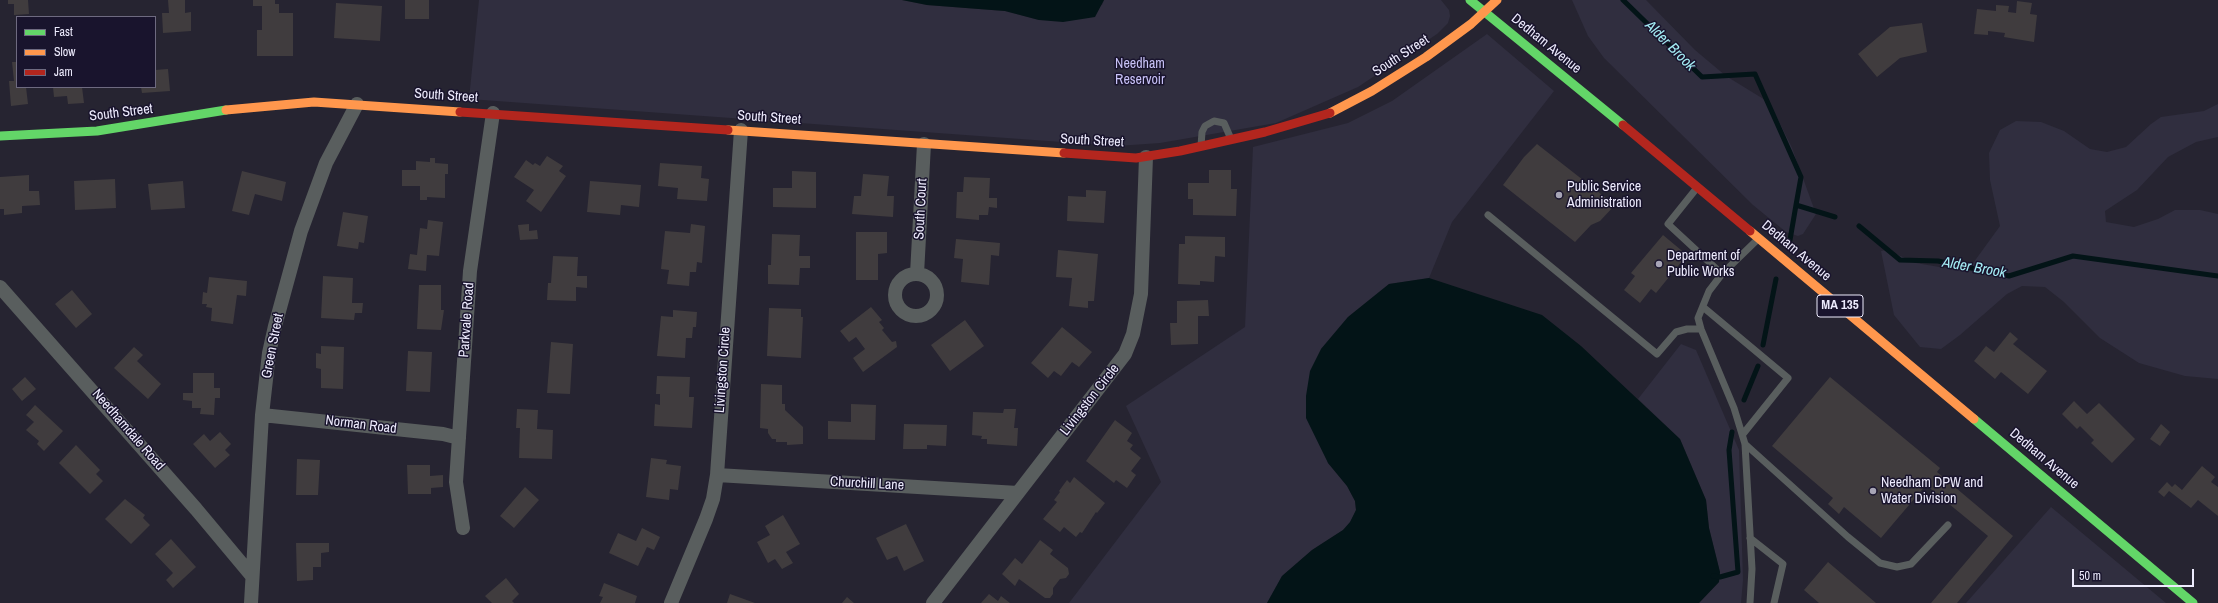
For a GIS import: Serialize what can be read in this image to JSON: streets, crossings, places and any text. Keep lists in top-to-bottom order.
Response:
{
  "streets": {
    "street": [
      "Dedham Avenue",
      "South Street",
      "South Court",
      "MA 135",
      "Parkvale Road",
      "Green Street",
      "Livingston Circle",
      "Norman Road",
      "Needhamdale Road",
      "Churchill Lane"
    ]
  },
  "crossings": [
    ["Dedham Avenue", "South Street"],
    ["South Street", "South Court"],
    ["South Street", "Parkvale Road"],
    ["South Street", "Green Street"],
    ["South Street", "Livingston Circle"],
    ["Parkvale Road", "Norman Road"],
    ["Green Street", "Norman Road"],
    ["Green Street", "Needhamdale Road"],
    ["Livingston Circle", "Churchill Lane"]
  ],
  "water": ["Alder Brook"],
  "parks": ["Needham Reservoir"],
  "places": ["Public Service Administration", "Department of Public Works", "Needham DPW and Water Division"],
  "legend": ["Fast", "Slow", "Jam"],
  "scale_bar": "50 m"
}
